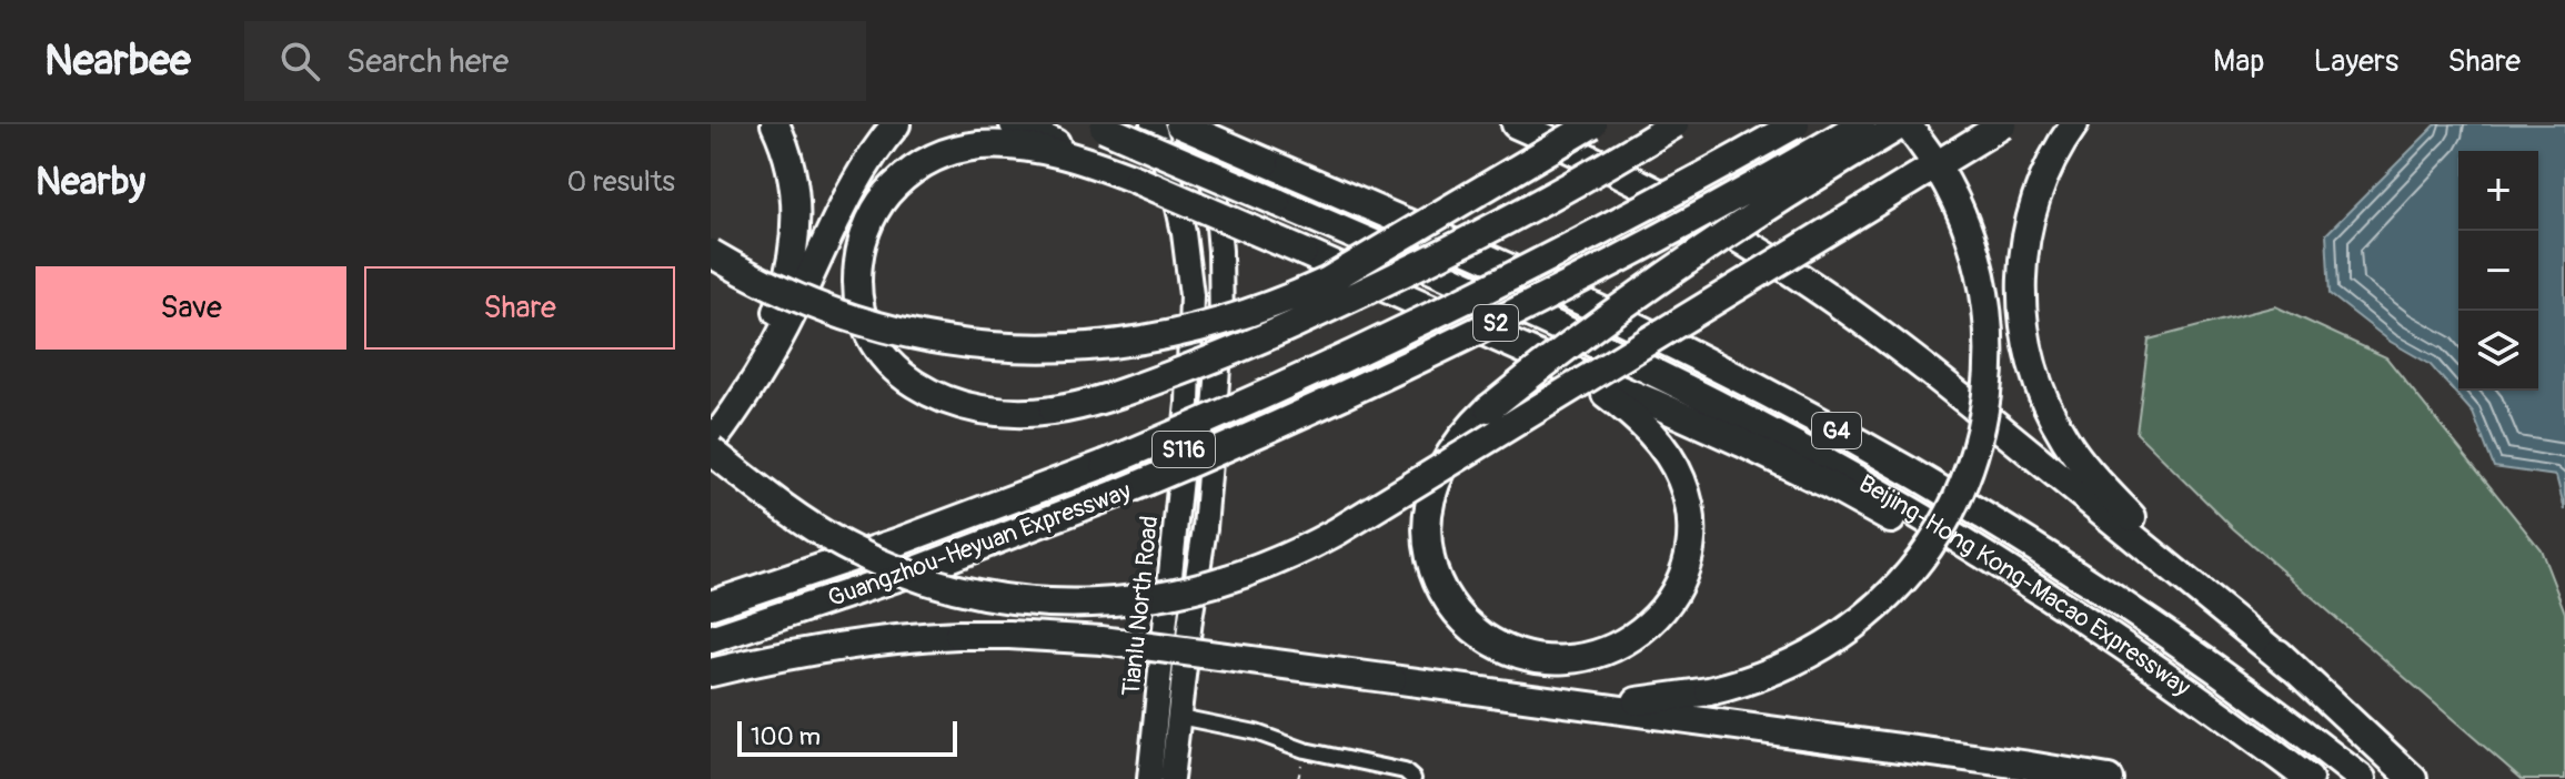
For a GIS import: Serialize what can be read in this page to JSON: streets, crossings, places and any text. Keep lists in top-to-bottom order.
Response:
{
  "streets": {
    "highway": [
      "S2",
      "G4",
      "Guangzhou-Heyuan Expressway",
      "Beijing-Hong Kong-Macao Expressway"
    ],
    "main road": ["S116", "Tianlu North Road"]
  },
  "scale_bar": "100 m",
  "page": {
    "header": "Nearbee",
    "search": "Search here",
    "nav": ["Map", "Layers", "Share"],
    "heading": ["Nearby", "0 results"],
    "map_buttons": ["+", "−"],
    "buttons": ["Save", "Share"],
    "scale": "100 m"
  }
}
